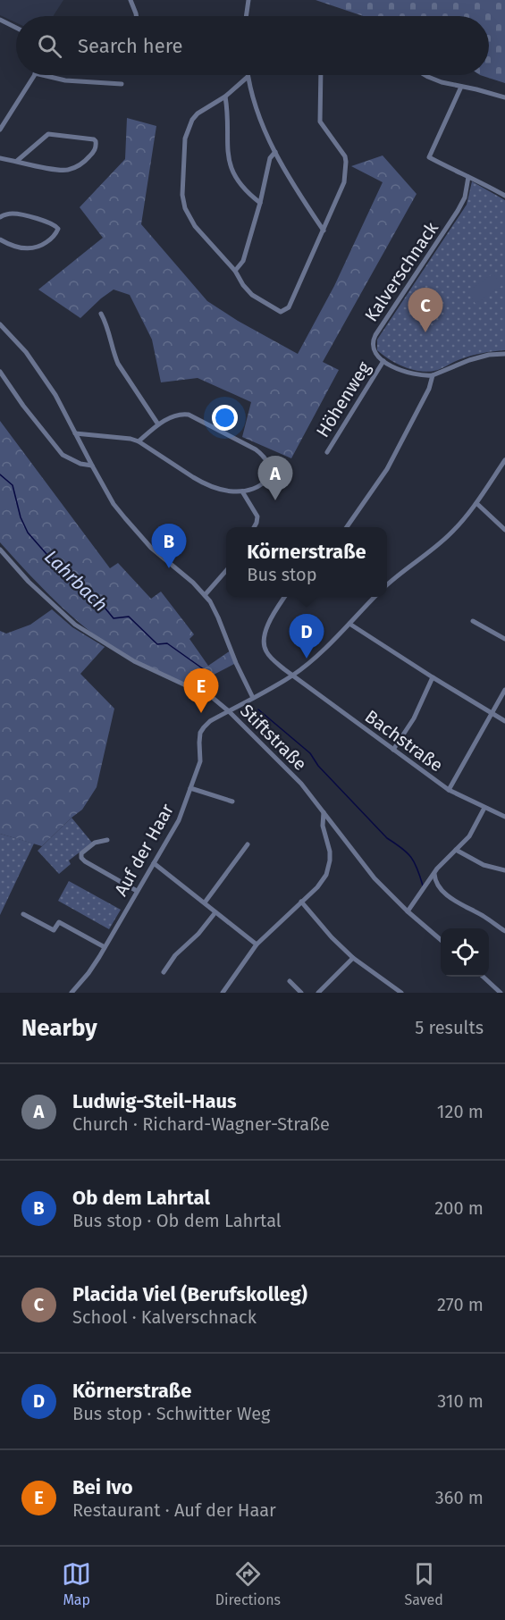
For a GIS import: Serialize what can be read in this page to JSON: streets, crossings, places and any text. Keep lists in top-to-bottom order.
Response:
{
  "streets": {
    "street": [
      "Kalverschnack",
      "Höhenweg",
      "Stiftstraße",
      "Bachstraße",
      "Auf der Haar"
    ]
  },
  "crossings": [
    ["Kalverschnack", "Höhenweg"],
    ["Stiftstraße", "Auf der Haar"]
  ],
  "water": ["Lahrbach"],
  "page": {
    "search": "Search here",
    "pins": [
      "C",
      "A",
      "B",
      "D",
      "E"
    ],
    "popup": ["Körnerstraße", "Bus stop"],
    "heading": ["Nearby", "5 results"],
    "list": [
      {
        "mark": "A",
        "name": "Ludwig-Steil-Haus",
        "note": "Church · Richard-Wagner-Straße",
        "value": "120 m"
      },
      {
        "mark": "B",
        "name": "Ob dem Lahrtal",
        "note": "Bus stop · Ob dem Lahrtal",
        "value": "200 m"
      },
      {
        "mark": "C",
        "name": "Placida Viel (Berufskolleg)",
        "note": "School · Kalverschnack",
        "value": "270 m"
      },
      {
        "mark": "D",
        "name": "Körnerstraße",
        "note": "Bus stop · Schwitter Weg",
        "value": "310 m"
      },
      {
        "mark": "E",
        "name": "Bei Ivo",
        "note": "Restaurant · Auf der Haar",
        "value": "360 m"
      }
    ],
    "nav": ["Map", "Directions", "Saved"]
  }
}
